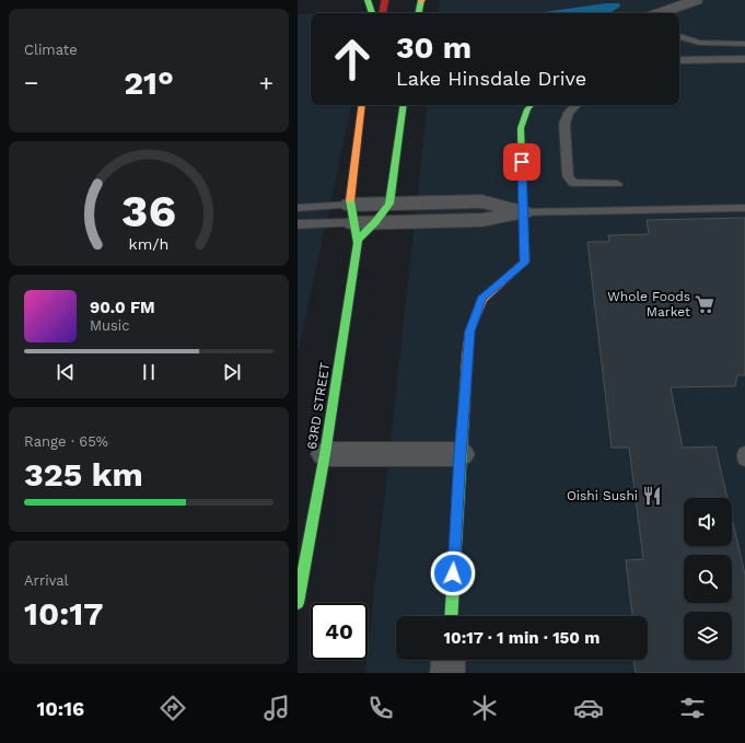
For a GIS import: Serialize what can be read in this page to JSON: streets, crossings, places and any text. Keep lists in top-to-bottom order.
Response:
{
  "streets": {
    "main road": ["63RD STREET"]
  },
  "places": {
    "supermarket": ["Whole Foods Market"],
    "restaurant": ["Oishi Sushi"]
  },
  "page": {
    "tile": [
      "Climate",
      ["Range · 65%", "325 km"],
      ["Arrival", "10:17"]
    ],
    "turn": ["30 m", "Lake Hinsdale Drive"],
    "heat": ["−", "21°", "+"],
    "song": ["90.0 FM", "Music"],
    "limit": "40",
    "trip": "10:17 · 1 min · 150 m",
    "tabs": "10:16",
    "gauge": ["36", "km/h"]
  }
}
